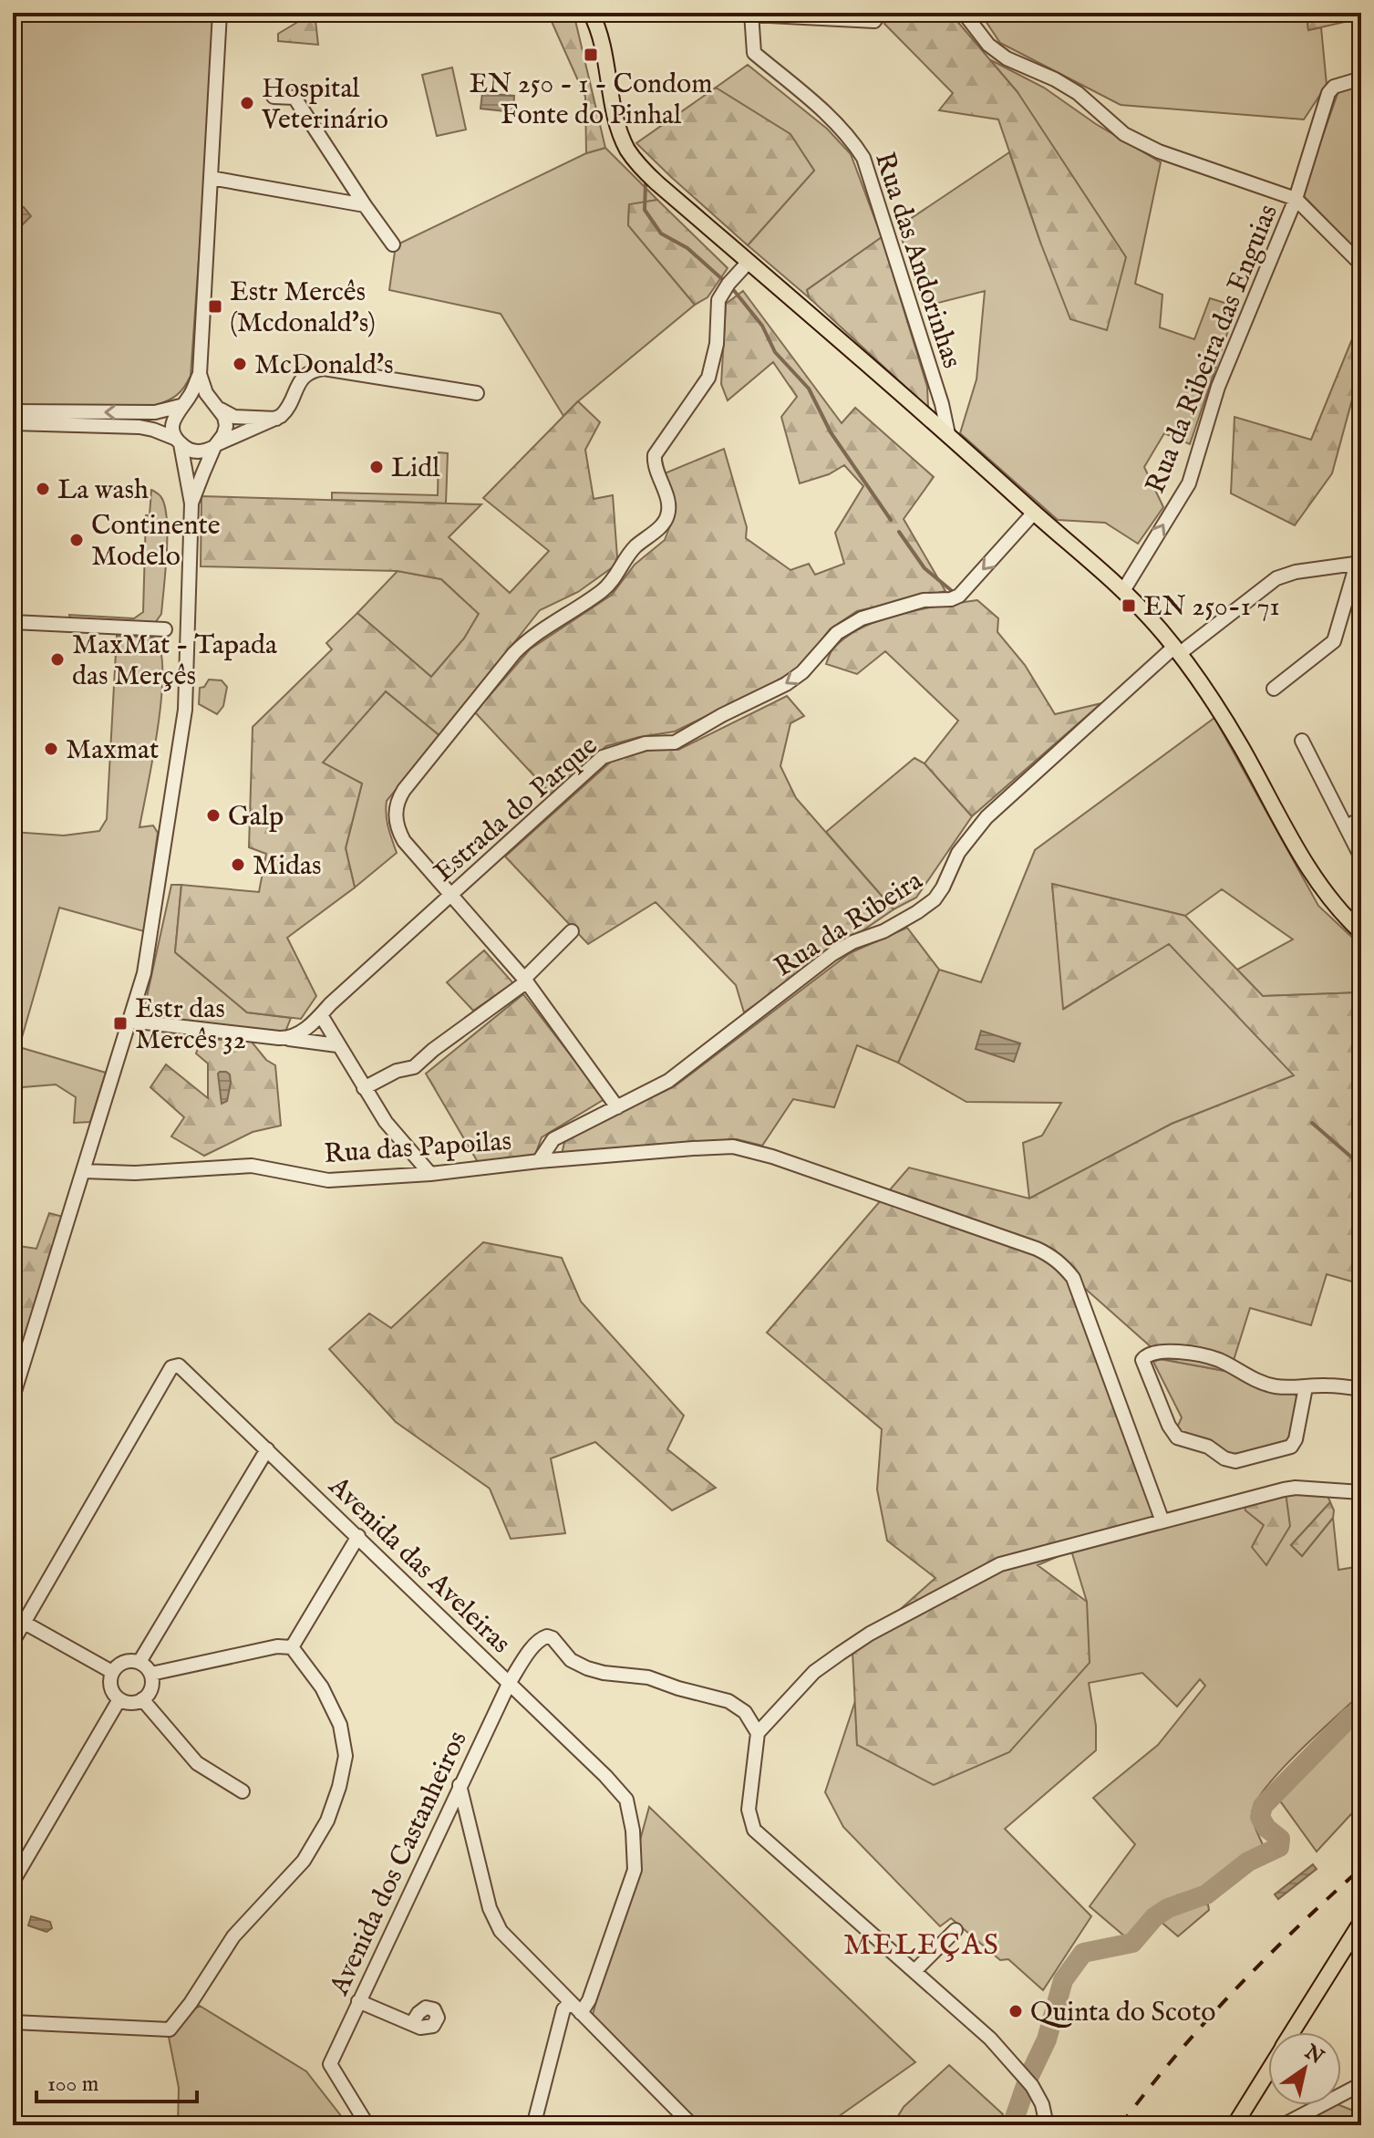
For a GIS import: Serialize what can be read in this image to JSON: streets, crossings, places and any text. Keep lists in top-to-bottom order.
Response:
{
  "streets": {
    "street": [
      "Rua das Andorinhas",
      "Rua da Ribeira das Enguias",
      "Estrada do Parque",
      "Rua da Ribeira",
      "Rua das Papoilas",
      "Avenida das Aveleiras",
      "Avenida dos Castanheiros"
    ]
  },
  "crossings": [
    ["Rua da Ribeira", "Rua das Papoilas"],
    ["Avenida das Aveleiras", "Avenida dos Castanheiros"]
  ],
  "one_way": ["Rua da Ribeira das Enguias", "Estrada do Parque"],
  "districts": ["MELEÇAS"],
  "places": {
    "transit": [
      "EN 250 - 1 - Condom Fonte do Pinhal",
      "Estr Mercês (Mcdonald's)",
      "EN 250-1 71",
      "Estr das Mercês 32"
    ],
    "other": [
      "Hospital Veterinário",
      "McDonald's",
      "Lidl",
      "La wash",
      "Continente Modelo",
      "MaxMat - Tapada das Merçês",
      "Maxmat",
      "Galp",
      "Midas",
      "Quinta do Scoto"
    ]
  },
  "scale_bar": "100 m",
  "north": "top right"
}
